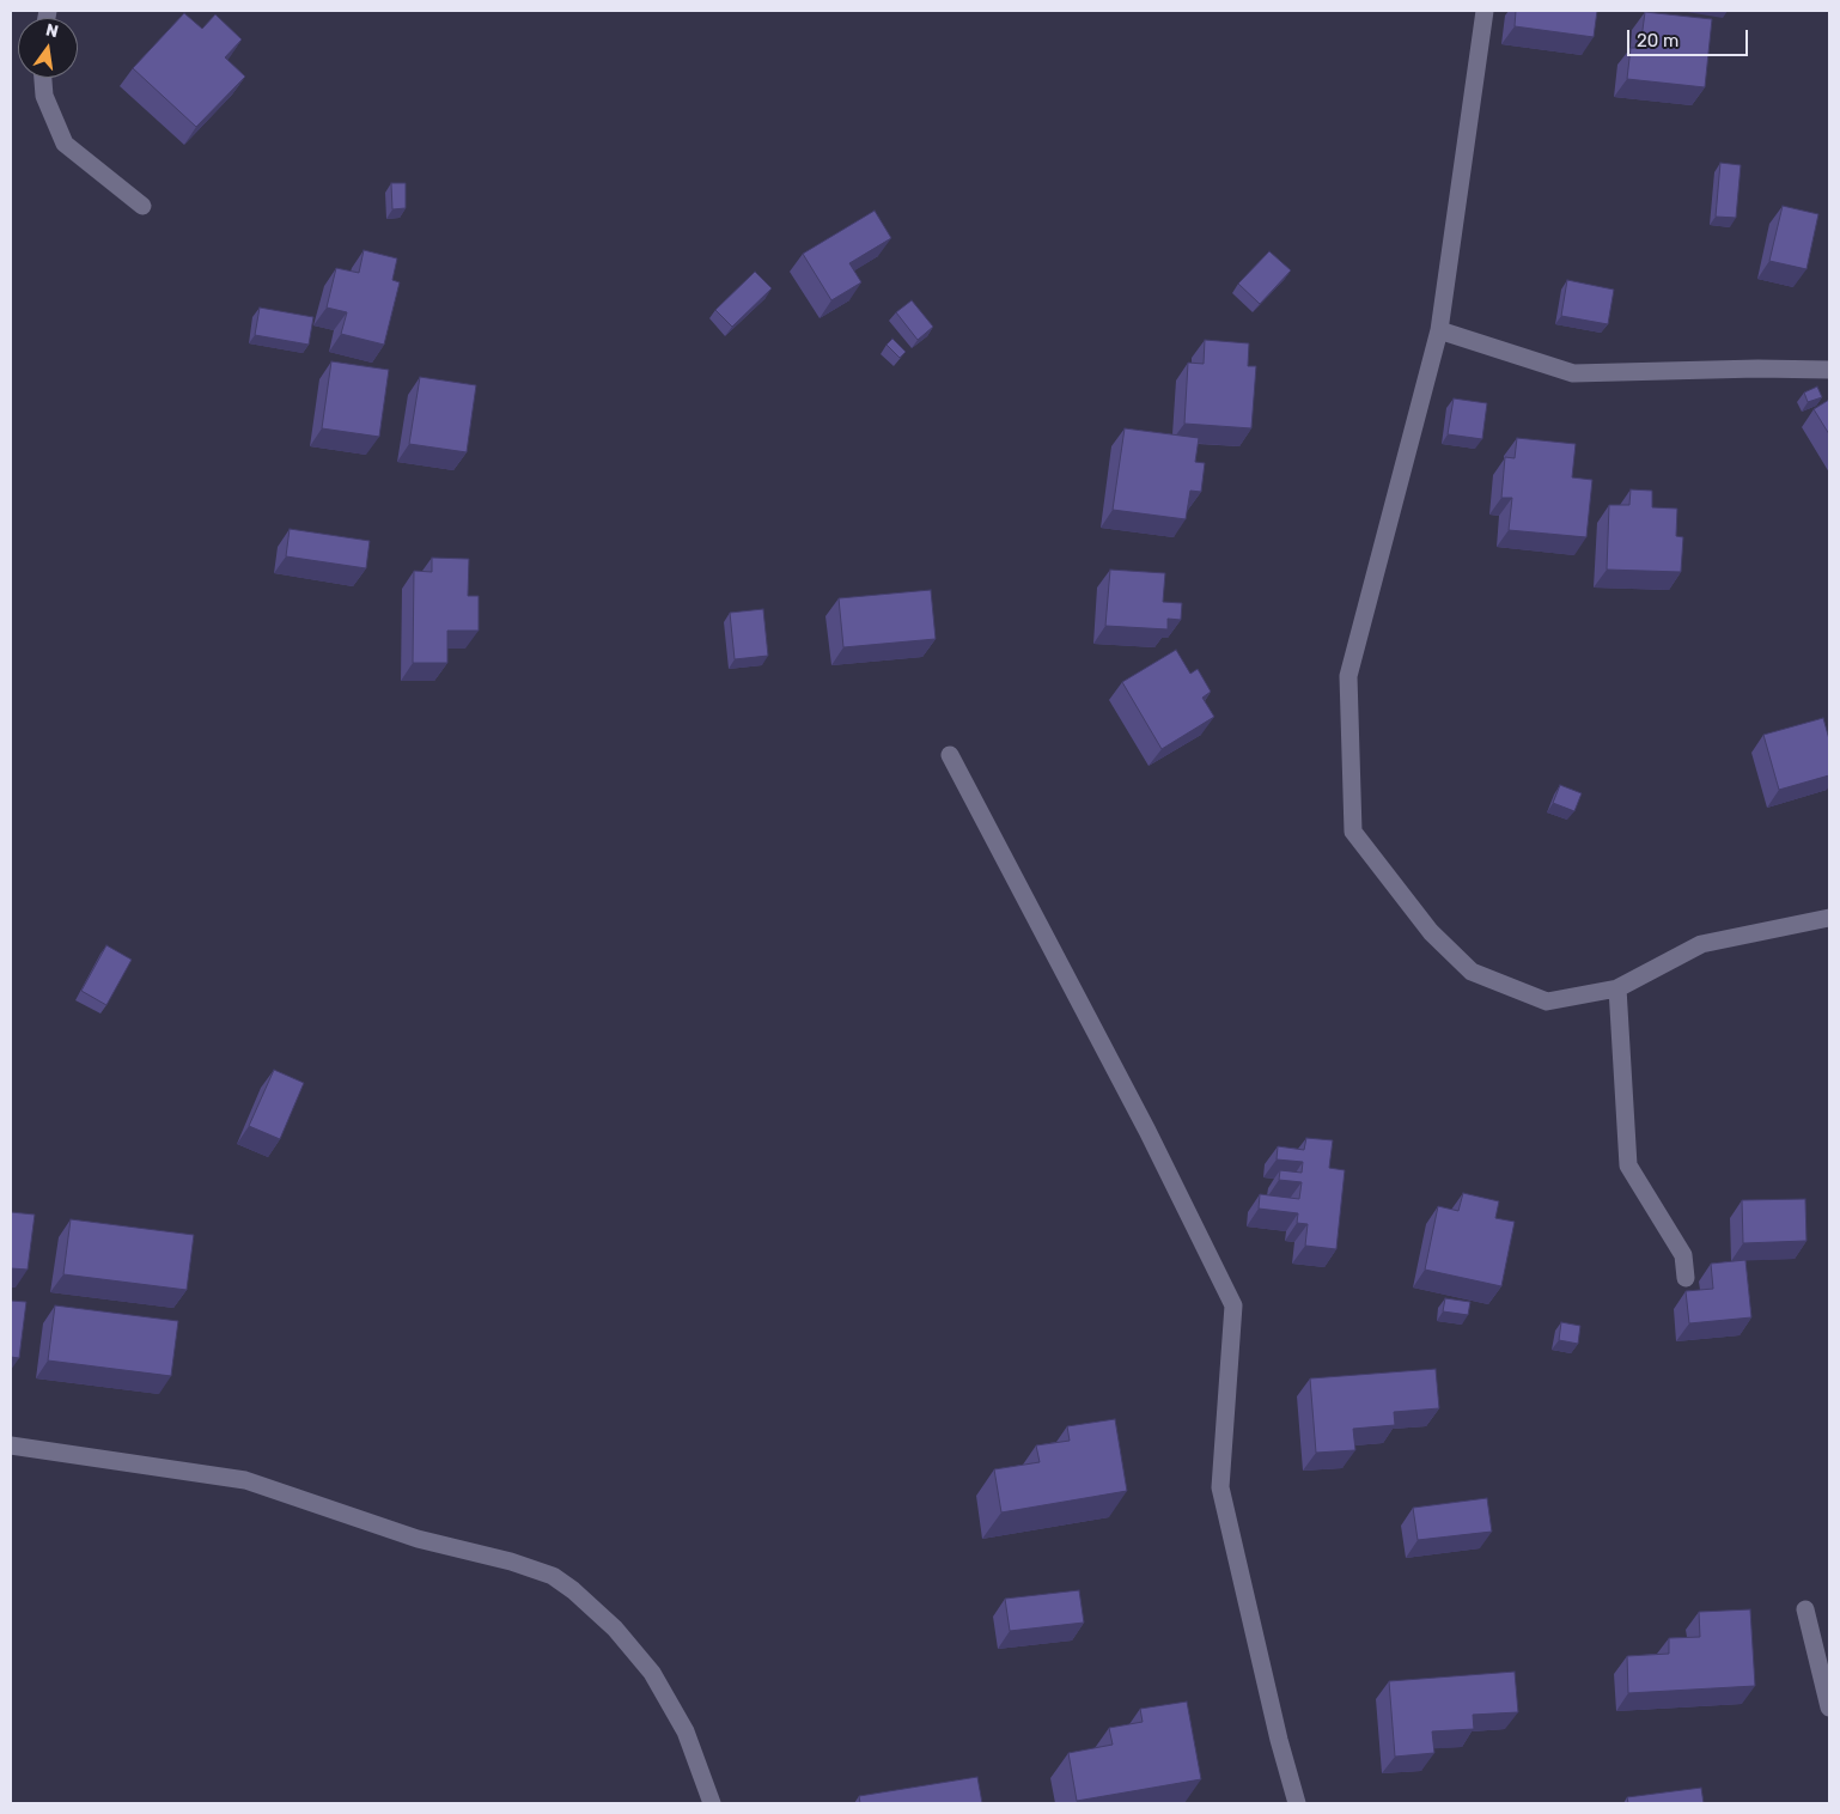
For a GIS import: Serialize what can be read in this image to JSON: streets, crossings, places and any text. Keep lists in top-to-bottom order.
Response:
{
  "scale_bar": "20 m",
  "north": "top"
}
